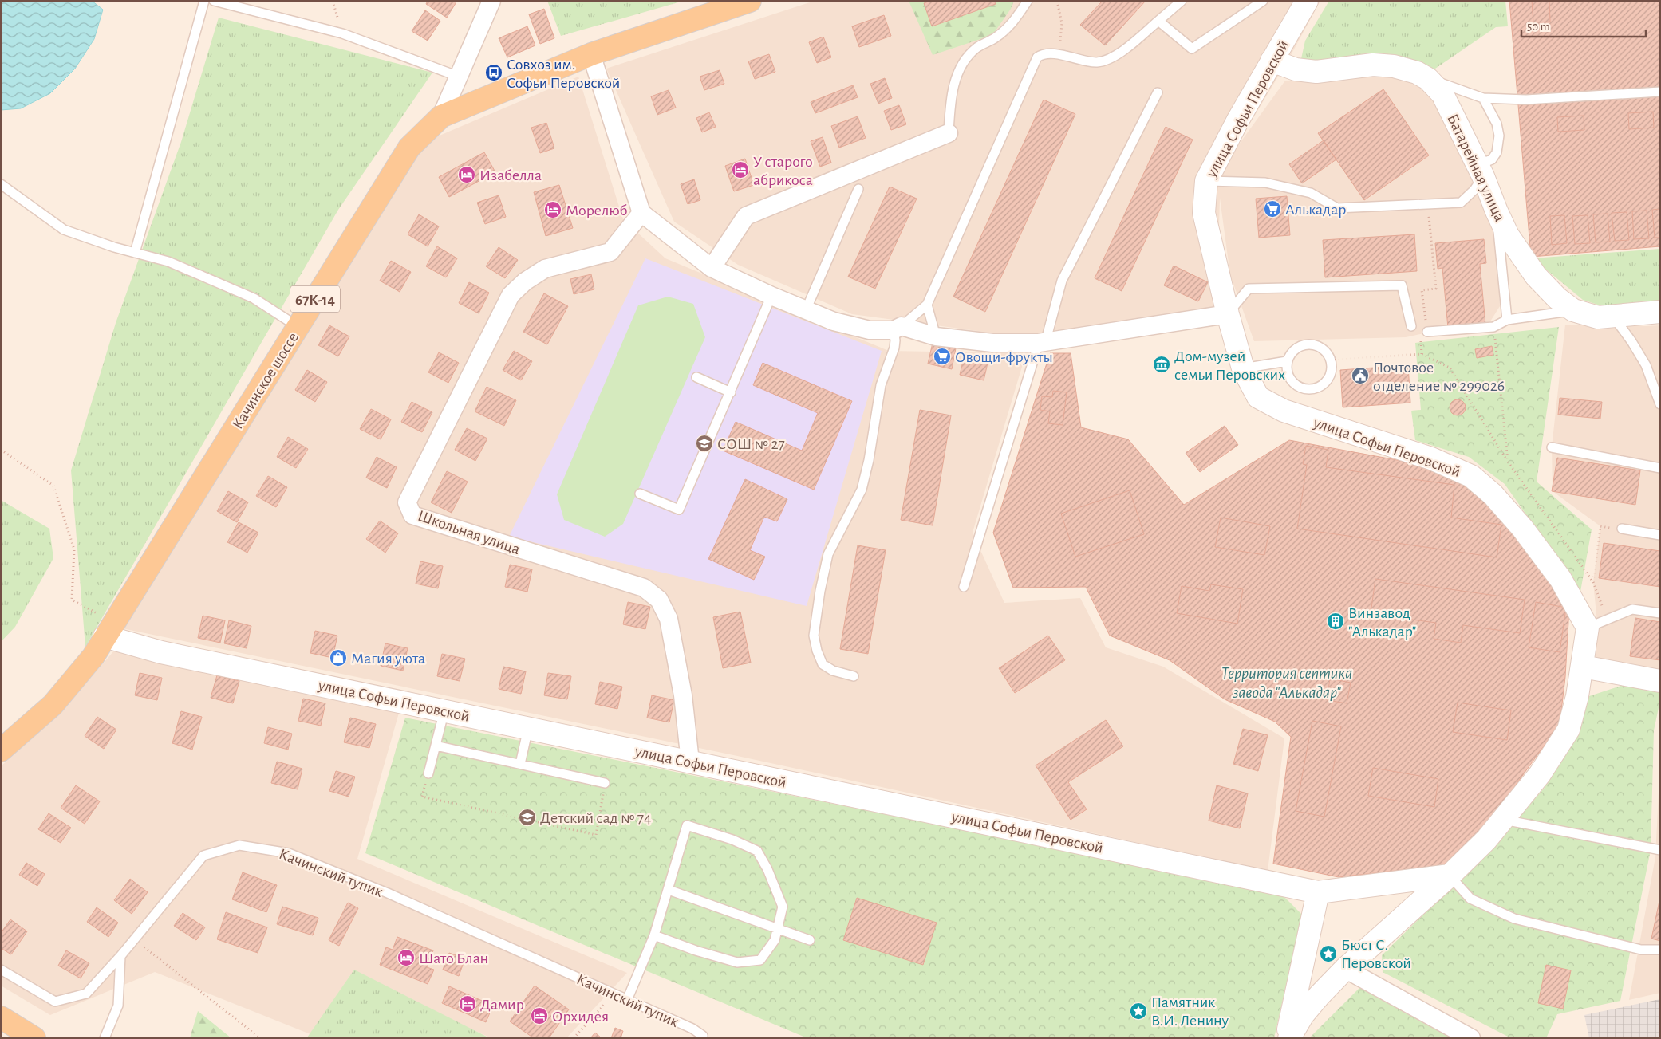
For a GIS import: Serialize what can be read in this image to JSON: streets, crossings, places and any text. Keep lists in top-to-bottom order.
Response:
{
  "streets": {
    "main road": ["67К-14", "Качинское шоссе"],
    "street": ["улица Софьи Перовской", "Батарейная улица", "Школьная улица"],
    "lane": ["Качинский тупик"]
  },
  "crossings": [
    ["улица Софьи Перовской", "Батарейная улица"],
    ["улица Софьи Перовской", "Качинское шоссе"],
    ["улица Софьи Перовской", "Школьная улица"]
  ],
  "water": ["Территория септика завода \"Алькадар\""],
  "places": {
    "bus stop": ["Совхоз им. Софьи Перовской"],
    "hotel": [
      "У старого абрикоса",
      "Изабелла",
      "Морелюб",
      "Шато Блан",
      "Дамир",
      "Орхидея"
    ],
    "supermarket": ["Алькадар", "Овощи-фрукты"],
    "museum": ["Дом-музей семьи Перовских"],
    "public building": ["Почтовое отделение № 299026"],
    "school or university": ["СОШ № 27", "Детский сад № 74"],
    "building": ["Винзавод \"Алькадар\""],
    "shop": ["Магия уюта"],
    "place": ["Бюст С. Перовской", "Памятник В.И. Ленину"]
  },
  "scale_bar": "50 m"
}
